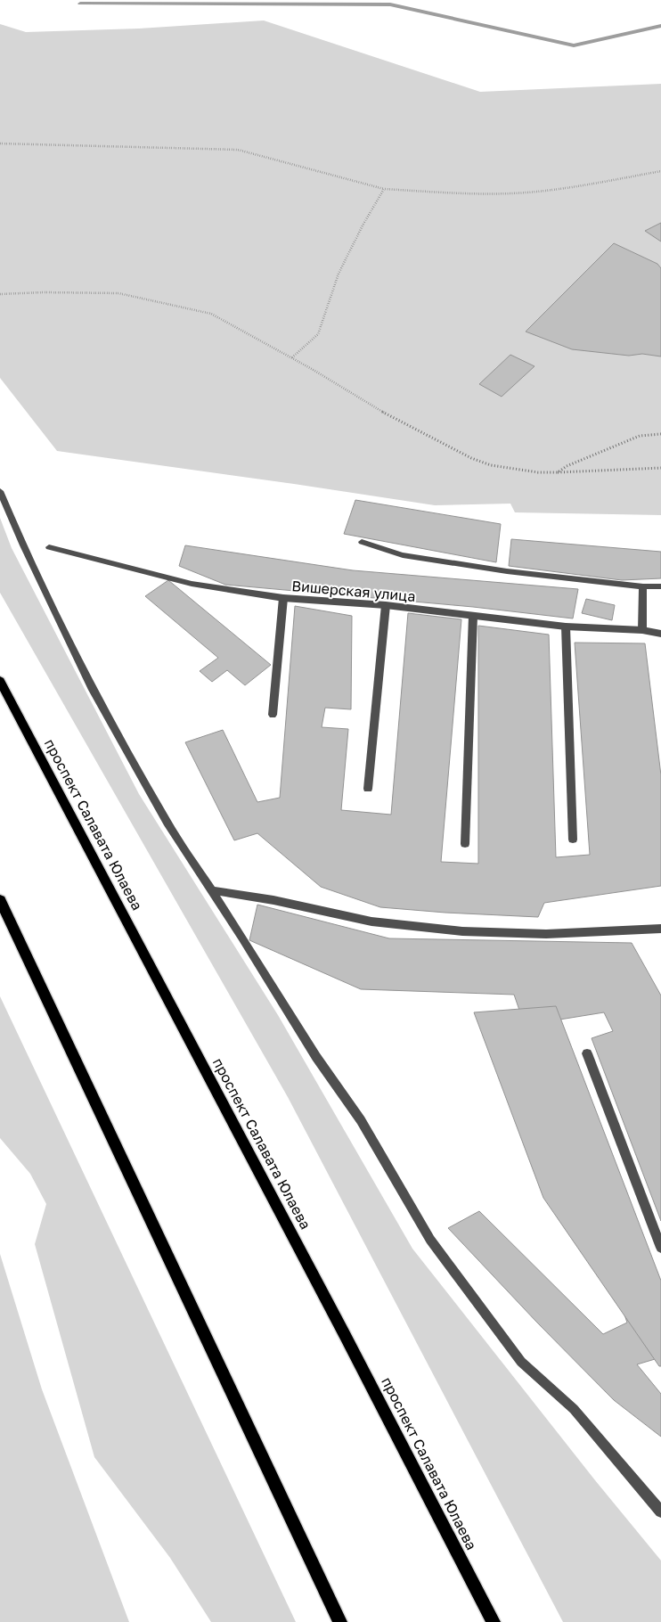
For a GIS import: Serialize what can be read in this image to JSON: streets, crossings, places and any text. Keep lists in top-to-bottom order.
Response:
{
  "streets": {
    "main road": ["проспект Салавата Юлаева"],
    "street": ["Вишерская улица"]
  }
}
